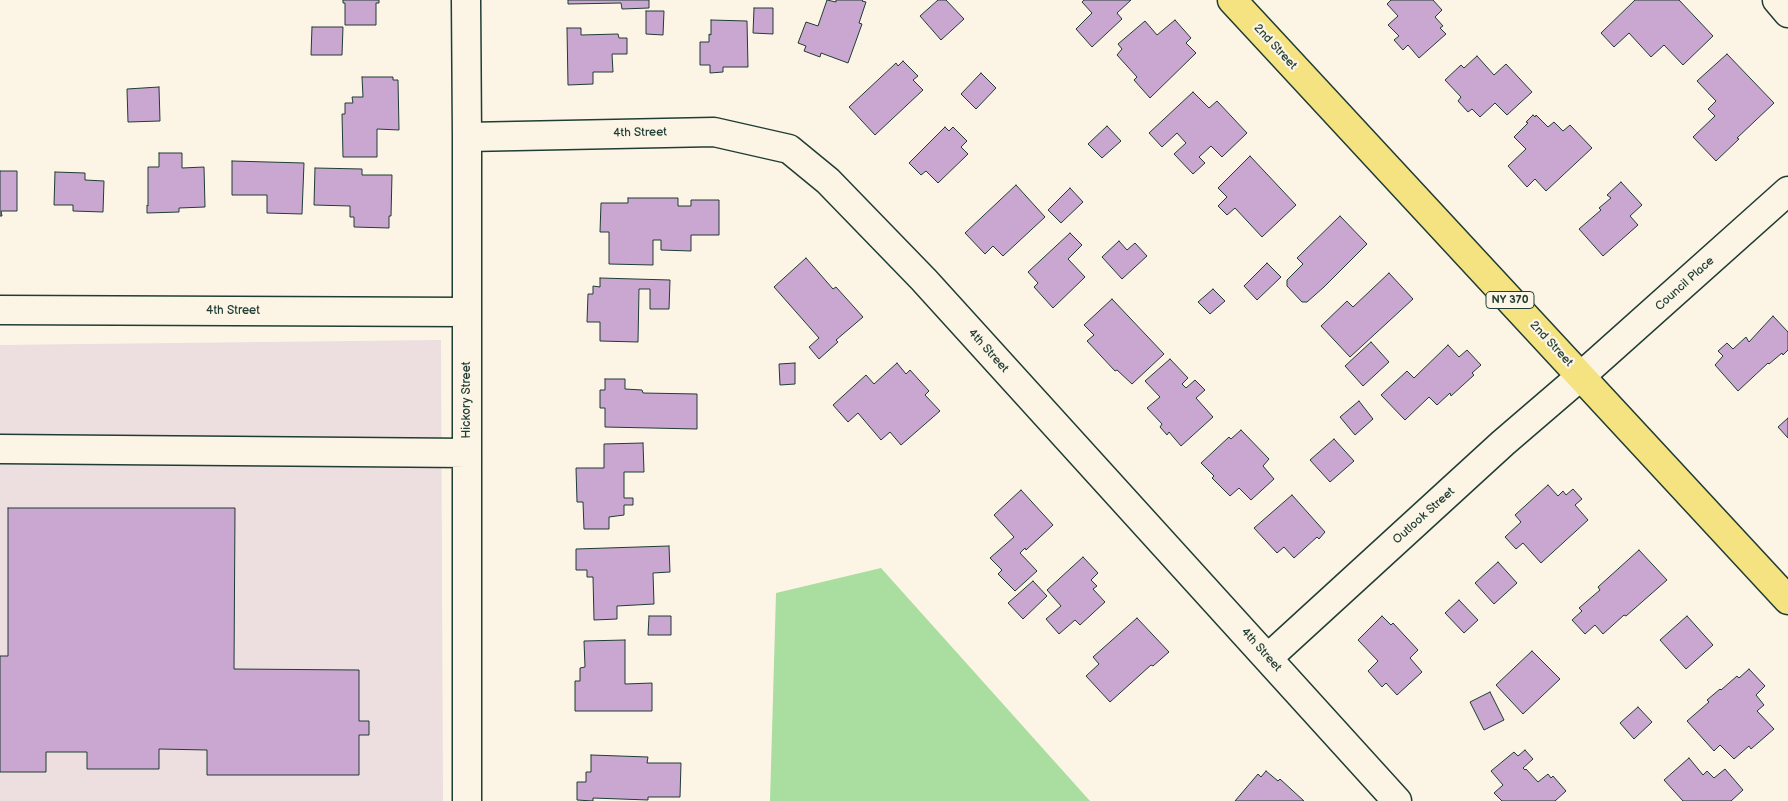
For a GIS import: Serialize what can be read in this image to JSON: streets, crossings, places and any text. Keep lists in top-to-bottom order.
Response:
{
  "streets": {
    "main road": ["2nd Street", "NY 370"],
    "street": [
      "4th Street",
      "Council Place",
      "Hickory Street",
      "Outlook Street"
    ]
  },
  "crossings": [
    ["2nd Street", "Council Place"],
    ["2nd Street", "Outlook Street"],
    ["4th Street", "Hickory Street"],
    ["4th Street", "Outlook Street"],
    ["Council Place", "Outlook Street"]
  ]
}
